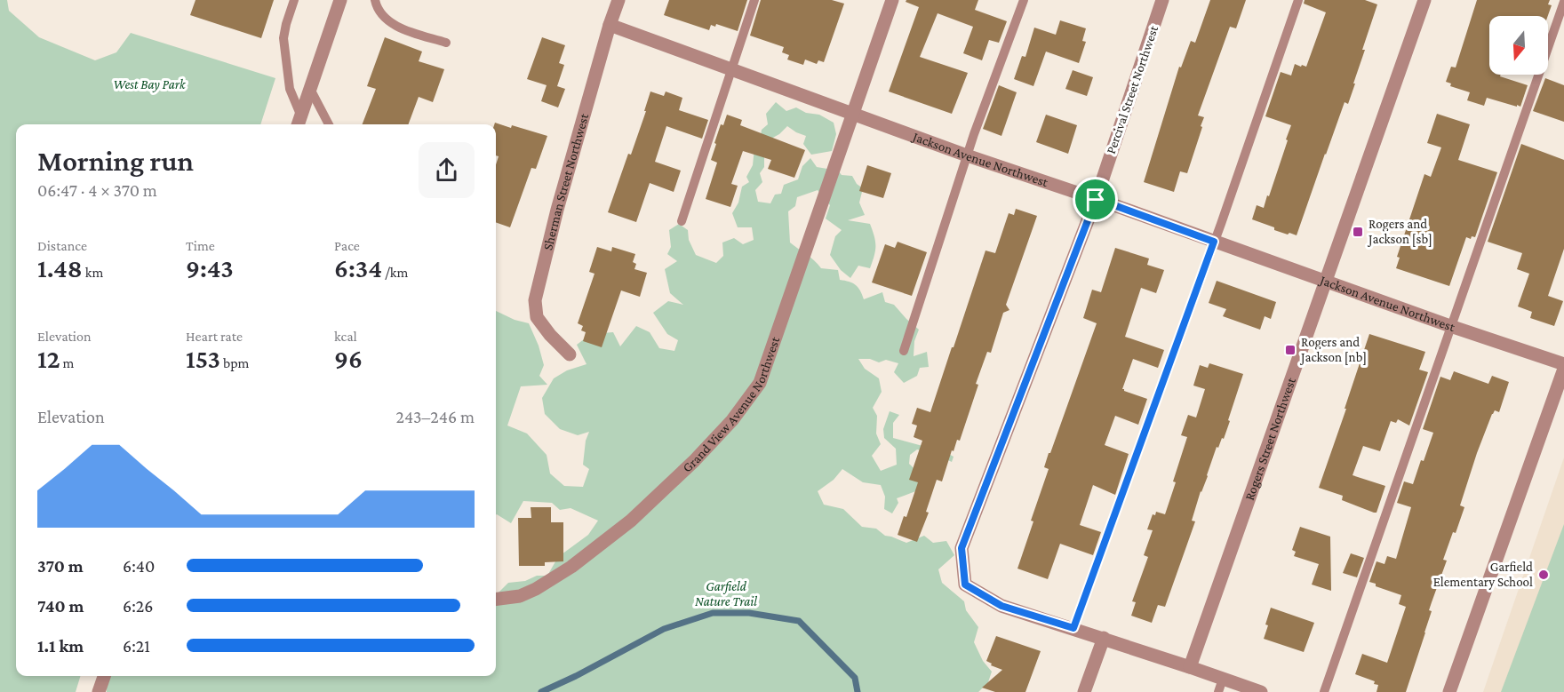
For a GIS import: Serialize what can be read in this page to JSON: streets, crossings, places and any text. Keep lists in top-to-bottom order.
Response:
{
  "streets": {
    "street": [
      "Percival Street Northwest",
      "Jackson Avenue Northwest",
      "Sherman Street Northwest",
      "Grand View Avenue Northwest",
      "Rogers Street Northwest"
    ]
  },
  "crossings": [
    ["Percival Street Northwest", "Jackson Avenue Northwest"],
    ["Jackson Avenue Northwest", "Sherman Street Northwest"],
    ["Jackson Avenue Northwest", "Grand View Avenue Northwest"],
    ["Jackson Avenue Northwest", "Rogers Street Northwest"]
  ],
  "parks": ["West Bay Park", "Garfield Nature Trail"],
  "places": {
    "transit": ["Rogers and Jackson [sb]", "Rogers and Jackson [nb]"],
    "other": ["Garfield Elementary School"]
  },
  "north": "bottom",
  "page": {
    "heading": ["Morning run", "06:47 · 4 × 370 m"],
    "stats": [
      ["Distance", "1.48 km"],
      ["Time", "9:43"],
      ["Pace", "6:34 /km"],
      ["Elevation", "12 m"],
      ["Heart rate", "153 bpm"],
      ["kcal", "96"]
    ],
    "chart": ["Elevation", "243–246 m"],
    "list": [
      {
        "name": "370 m",
        "note": "6:40"
      },
      {
        "name": "740 m",
        "note": "6:26"
      },
      {
        "name": "1.1 km",
        "note": "6:21"
      }
    ]
  }
}
